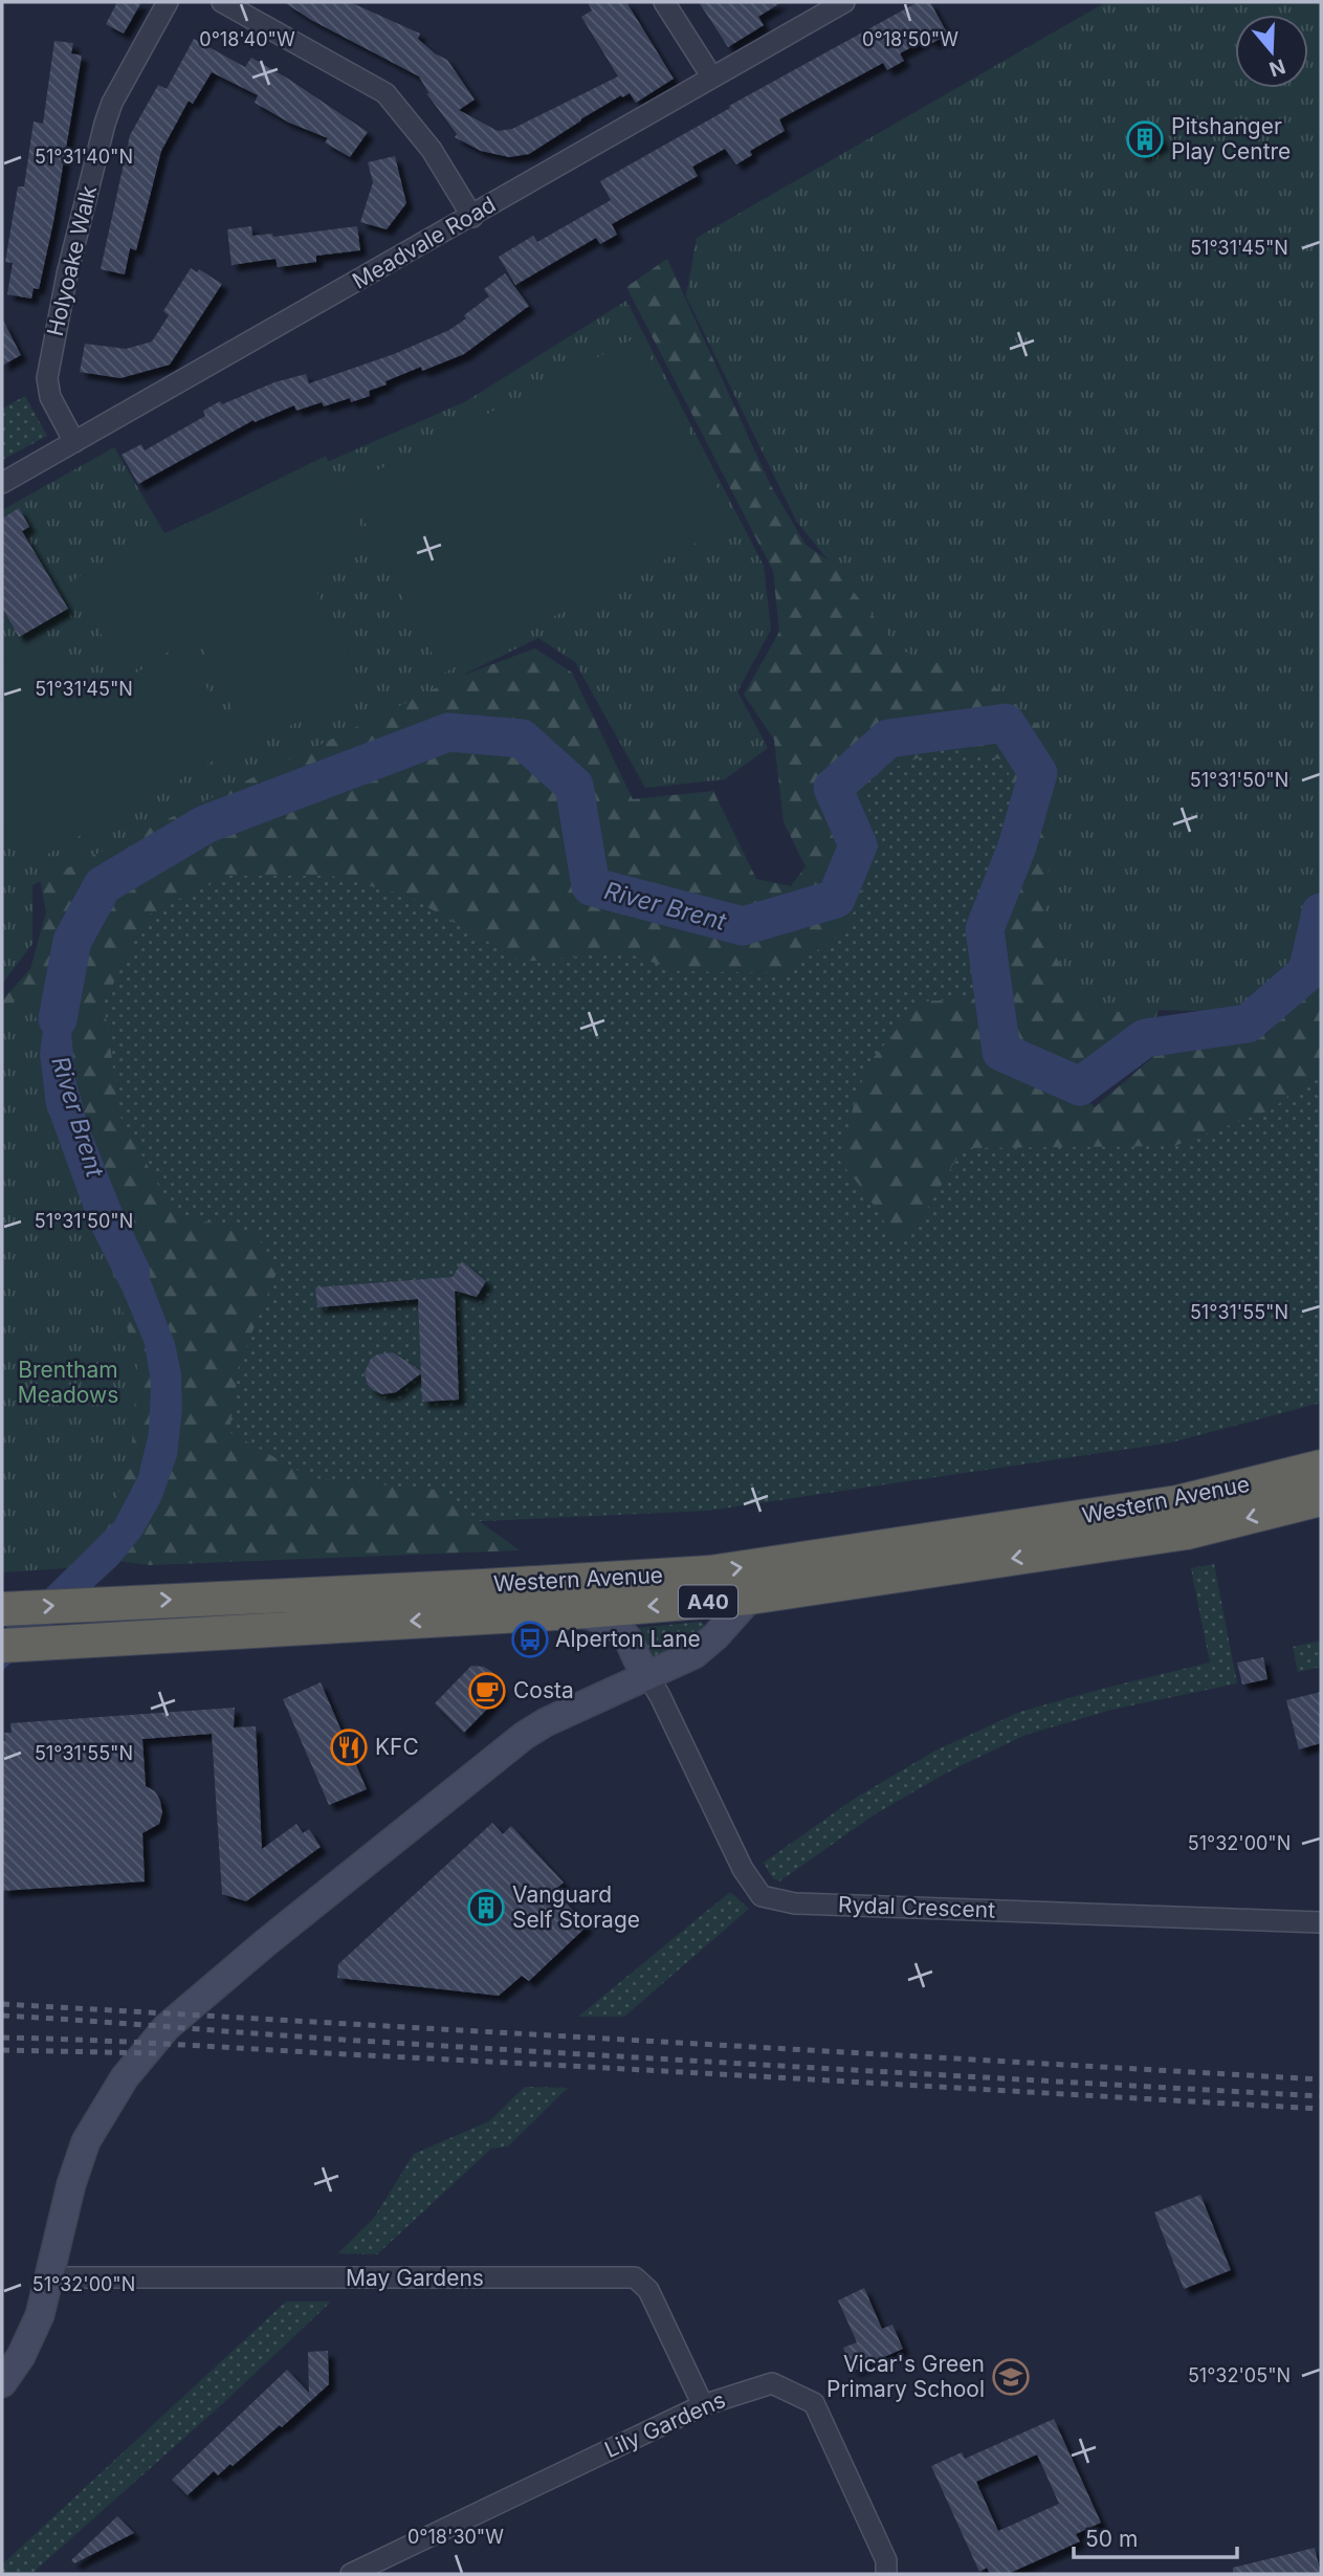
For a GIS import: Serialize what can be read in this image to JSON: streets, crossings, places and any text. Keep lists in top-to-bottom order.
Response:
{
  "streets": {
    "highway": ["Western Avenue", "A40"],
    "street": [
      "Meadvale Road",
      "Holyoake Walk",
      "Rydal Crescent",
      "May Gardens",
      "Lily Gardens"
    ]
  },
  "crossings": [
    ["Meadvale Road", "Holyoake Walk"],
    ["May Gardens", "Lily Gardens"]
  ],
  "water": ["River Brent"],
  "parks": ["Brentham Meadows"],
  "places": {
    "building": ["Pitshanger Play Centre", "Vanguard Self Storage"],
    "bus stop": ["Alperton Lane"],
    "cafe": ["Costa"],
    "restaurant": ["KFC"],
    "school or university": ["Vicar's Green Primary School"]
  },
  "scale_bar": "50 m",
  "north": "bottom",
  "coordinates": [
    "0°18'40\"W",
    "0°18'50\"W",
    "51°31'40\"N",
    "51°31'45\"N",
    "51°31'50\"N",
    "51°31'55\"N",
    "51°32'00\"N",
    "51°32'05\"N",
    "0°18'30\"W"
  ]
}
